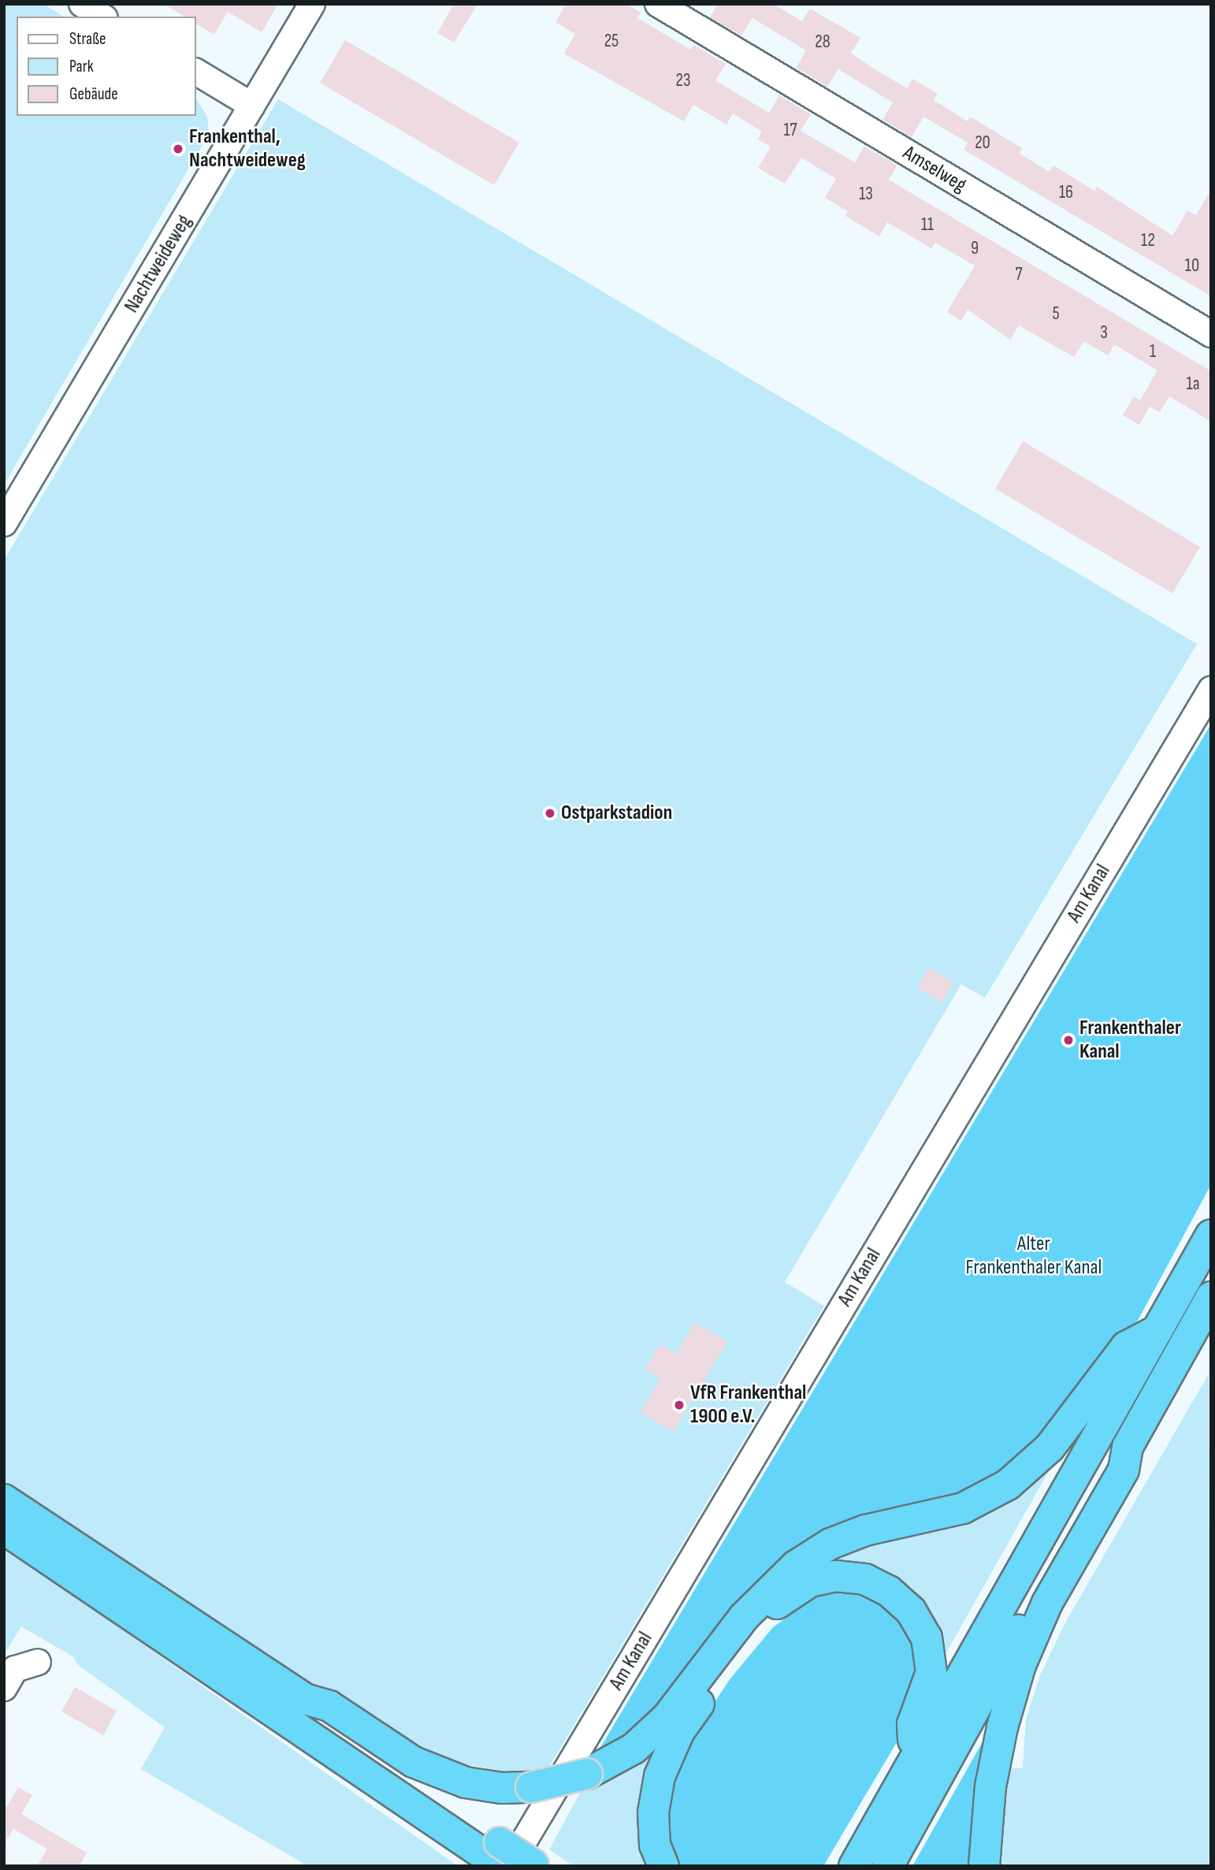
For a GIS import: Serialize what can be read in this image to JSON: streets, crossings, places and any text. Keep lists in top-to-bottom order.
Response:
{
  "streets": {
    "street": ["Amselweg", "Nachtweideweg", "Am Kanal"]
  },
  "parks": ["Alter Frankenthaler Kanal"],
  "places": [
    "Frankenthal, Nachtweideweg",
    "Ostparkstadion",
    "Frankenthaler Kanal",
    "VfR Frankenthal 1900 e.V."
  ],
  "house_numbers": [
    "25",
    "28",
    "23",
    "17",
    "20",
    "16",
    "13",
    "11",
    "12",
    "9",
    "10",
    "7",
    "5",
    "3",
    "1",
    "1a"
  ],
  "legend": ["Straße", "Park", "Gebäude"]
}
